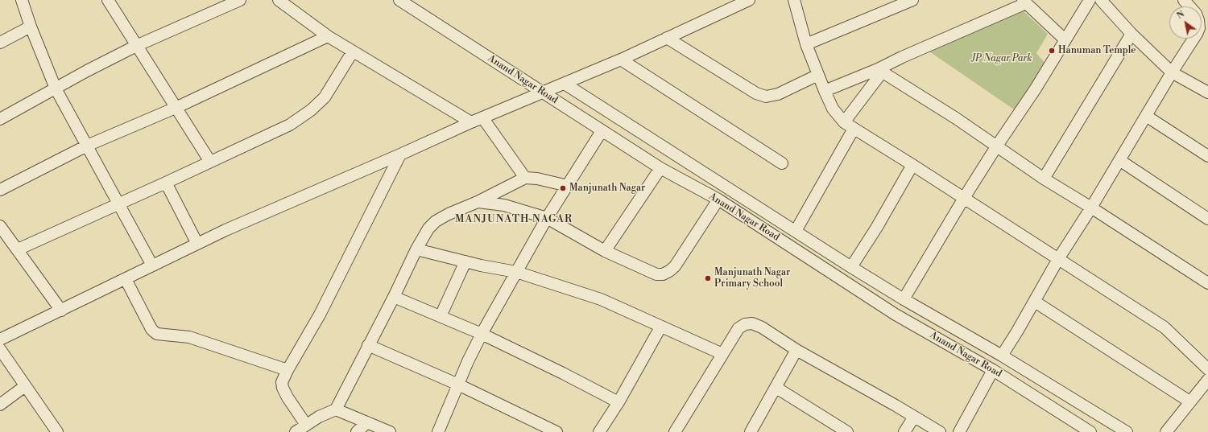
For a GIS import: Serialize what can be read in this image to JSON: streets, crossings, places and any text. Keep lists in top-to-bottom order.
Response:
{
  "streets": {
    "street": ["Anand Nagar Road"]
  },
  "districts": ["MANJUNATH NAGAR"],
  "parks": ["JP Nagar Park"],
  "places": ["Hanuman Temple", "Manjunath Nagar", "Manjunath Nagar Primary School"],
  "north": "top left"
}
